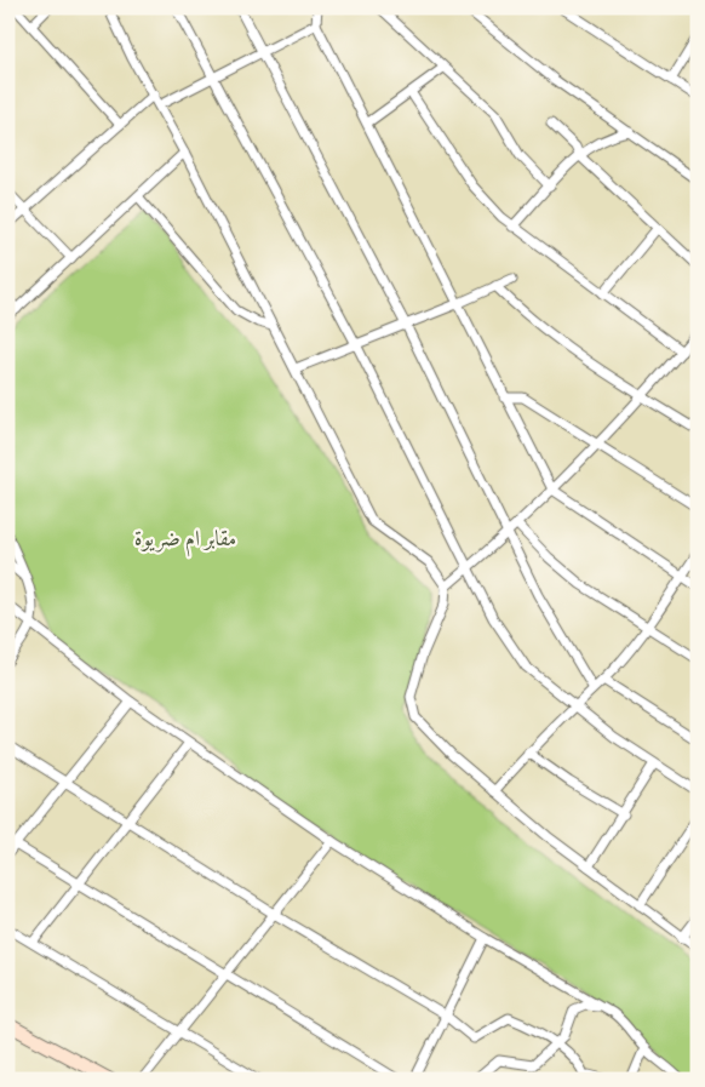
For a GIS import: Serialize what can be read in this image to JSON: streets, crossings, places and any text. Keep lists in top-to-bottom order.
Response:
{
  "parks": ["مقابر ام ضريوة"]
}
